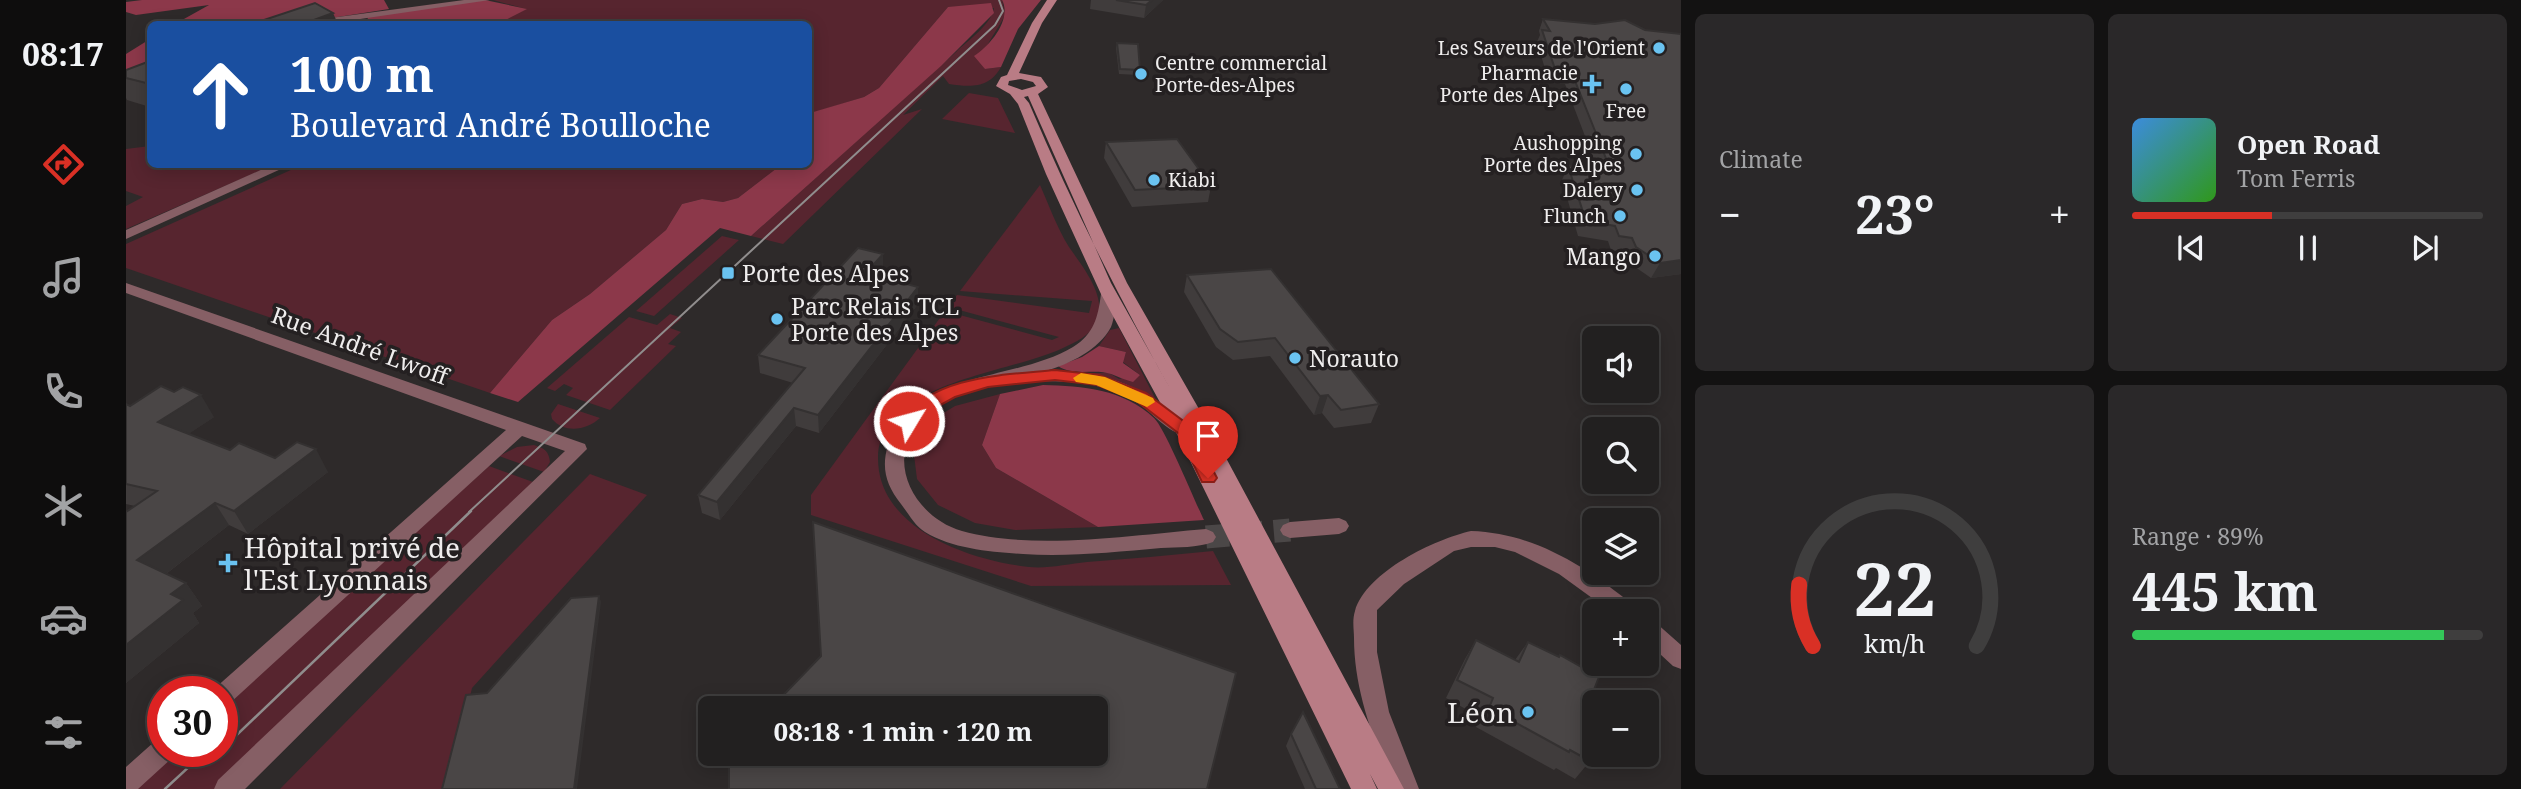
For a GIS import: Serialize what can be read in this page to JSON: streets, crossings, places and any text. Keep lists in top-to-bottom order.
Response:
{
  "streets": {
    "street": ["Rue André Lwoff"]
  },
  "places": {
    "other": [
      "Les Saveurs de l'Orient",
      "Centre commercial Porte-des-Alpes",
      "Free",
      "Aushopping Porte des Alpes",
      "Kiabi",
      "Dalery",
      "Flunch",
      "Mango",
      "Parc Relais TCL Porte des Alpes",
      "Norauto",
      "Léon"
    ],
    "health": ["Pharmacie Porte des Alpes", "Hôpital privé de l'Est Lyonnais"],
    "transit": ["Porte des Alpes"]
  },
  "page": {
    "tabs": "08:17",
    "tile": [
      "Climate",
      ["Range · 89%", "445 km"]
    ],
    "turn": ["100 m", "Boulevard André Boulloche"],
    "song": ["Open Road", "Tom Ferris"],
    "heat": ["−", "23°", "+"],
    "map_buttons": ["+", "−"],
    "limit": "30",
    "trip": "08:18 · 1 min · 120 m",
    "gauge": ["22", "km/h"]
  }
}
